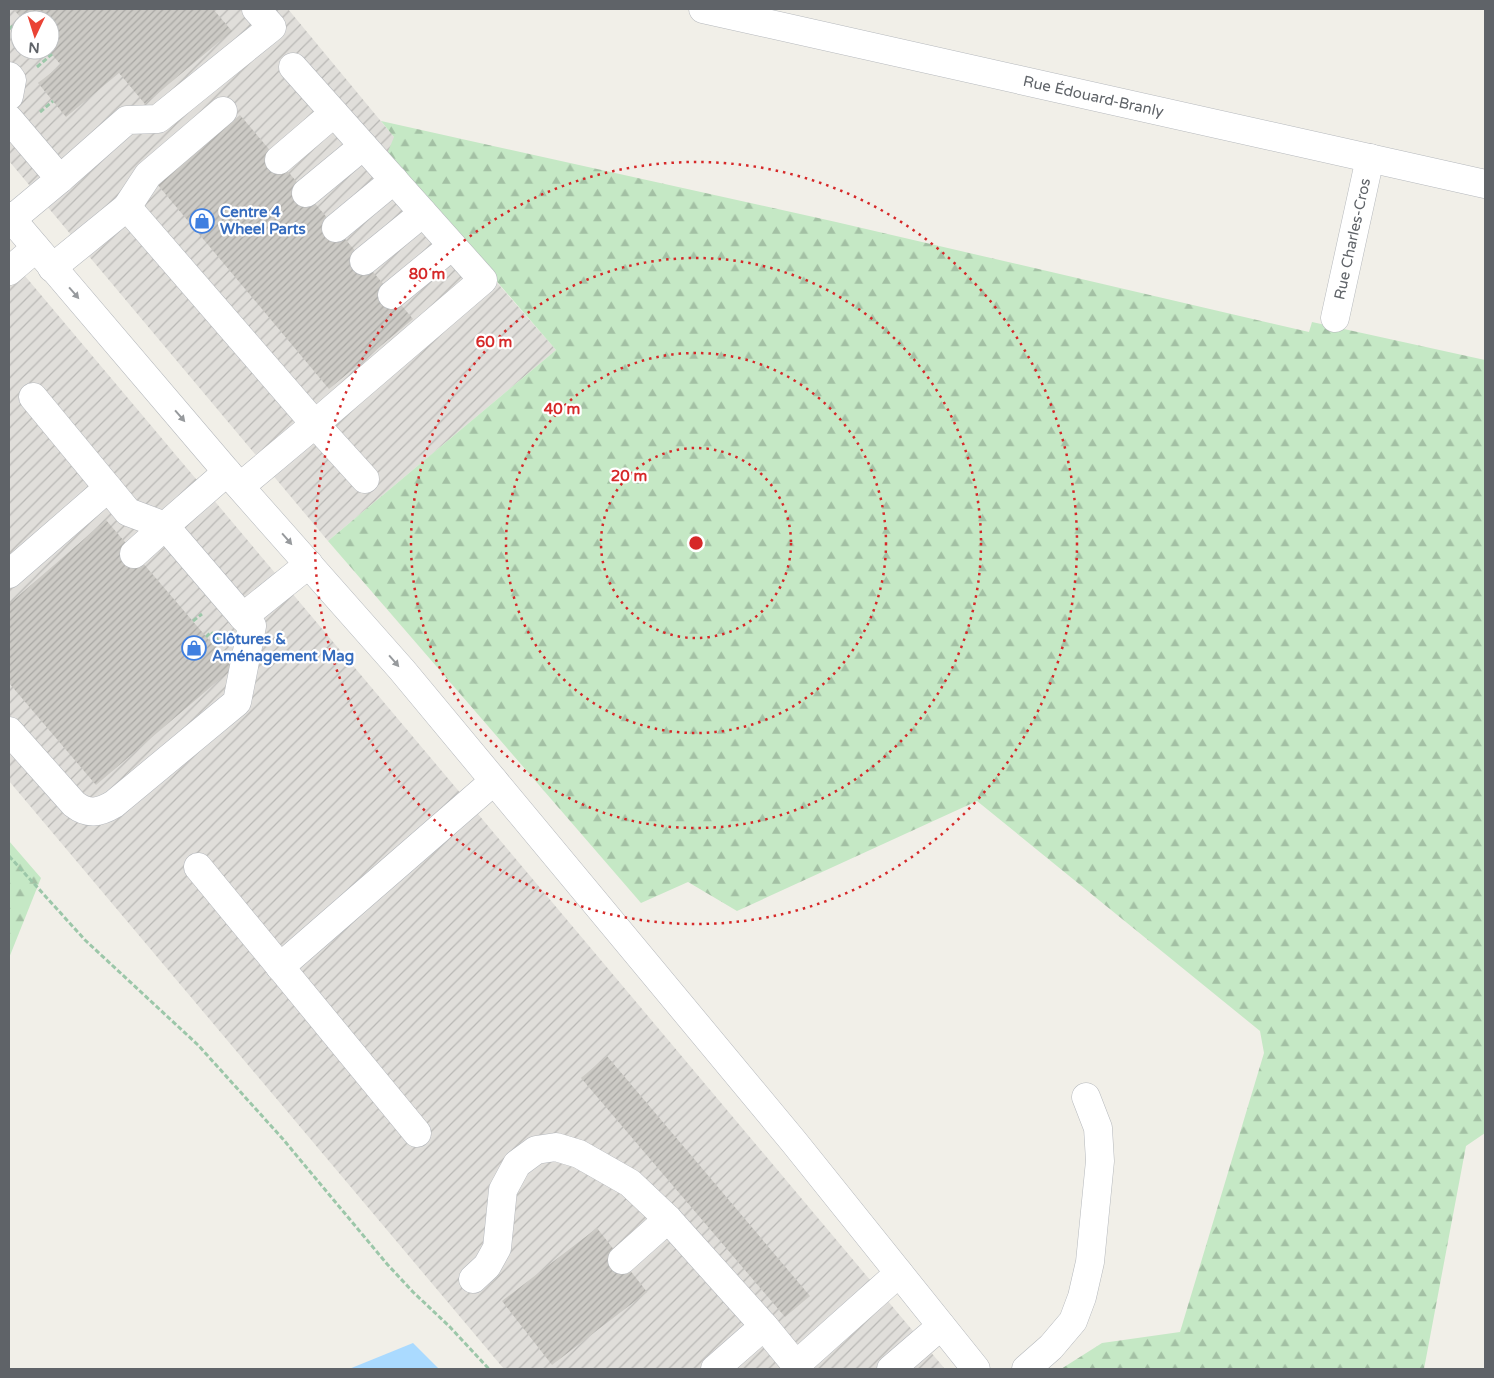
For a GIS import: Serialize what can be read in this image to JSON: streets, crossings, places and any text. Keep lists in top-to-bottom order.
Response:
{
  "streets": {
    "street": ["Rue Édouard-Branly", "Rue Charles-Cros"]
  },
  "crossings": [
    ["Rue Édouard-Branly", "Rue Charles-Cros"]
  ],
  "places": {
    "shop": ["Centre 4 Wheel Parts", "Clôtures & Aménagement Mag"]
  },
  "north": "bottom",
  "rings": [
    "80 m",
    "60 m",
    "40 m",
    "20 m"
  ]
}
